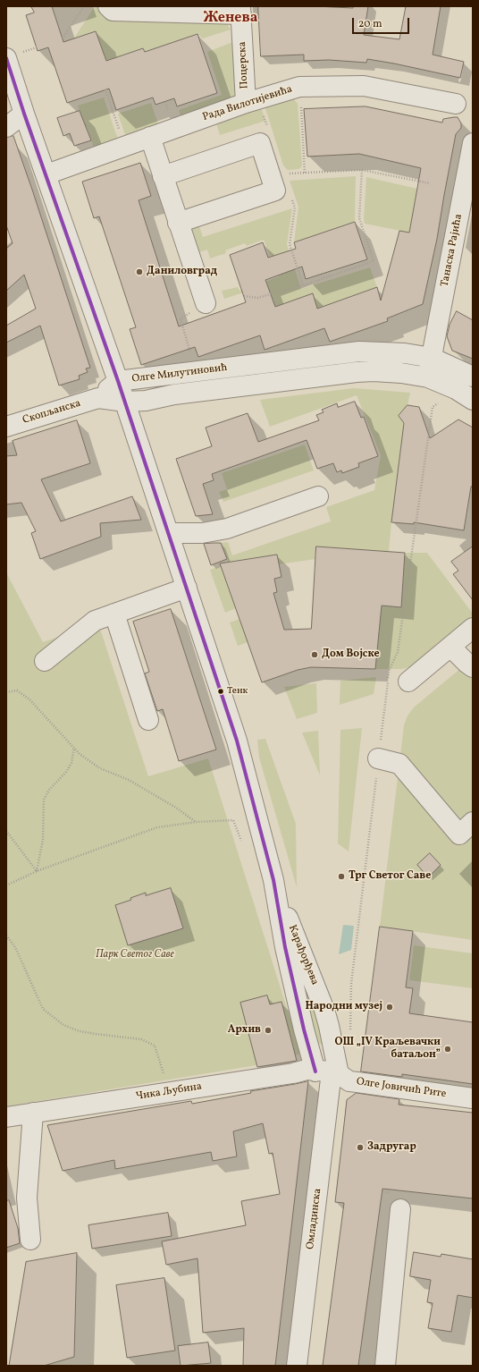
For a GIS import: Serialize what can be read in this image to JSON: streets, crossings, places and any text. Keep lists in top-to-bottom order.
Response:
{
  "streets": {
    "street": [
      "Поцерска",
      "Рада Вилотијевића",
      "Танаска Рајића",
      "Олге Милутиновић",
      "Скопљанска",
      "Карађорђева",
      "Олге Јовичић Рите",
      "Чика Љубина",
      "Омладинска"
    ]
  },
  "crossings": [
    ["Поцерска", "Рада Вилотијевића"],
    ["Рада Вилотијевића", "Карађорђева"],
    ["Танаска Рајића", "Олге Милутиновић"],
    ["Олге Милутиновић", "Скопљанска"],
    ["Олге Милутиновић", "Карађорђева"],
    ["Карађорђева", "Олге Јовичић Рите"],
    ["Карађорђева", "Чика Љубина"],
    ["Карађорђева", "Омладинска"],
    ["Олге Јовичић Рите", "Чика Љубина"],
    ["Олге Јовичић Рите", "Омладинска"],
    ["Чика Љубина", "Омладинска"]
  ],
  "districts": ["Женева"],
  "parks": ["Парк Светог Саве"],
  "places": [
    "Даниловград",
    "Дом Војске",
    "Тенк",
    "Трг Светог Саве",
    "Народни музеј",
    "Архив",
    "ОШ „IV Краљевачки батаљон”",
    "Задругар"
  ],
  "scale_bar": "20 m"
}
